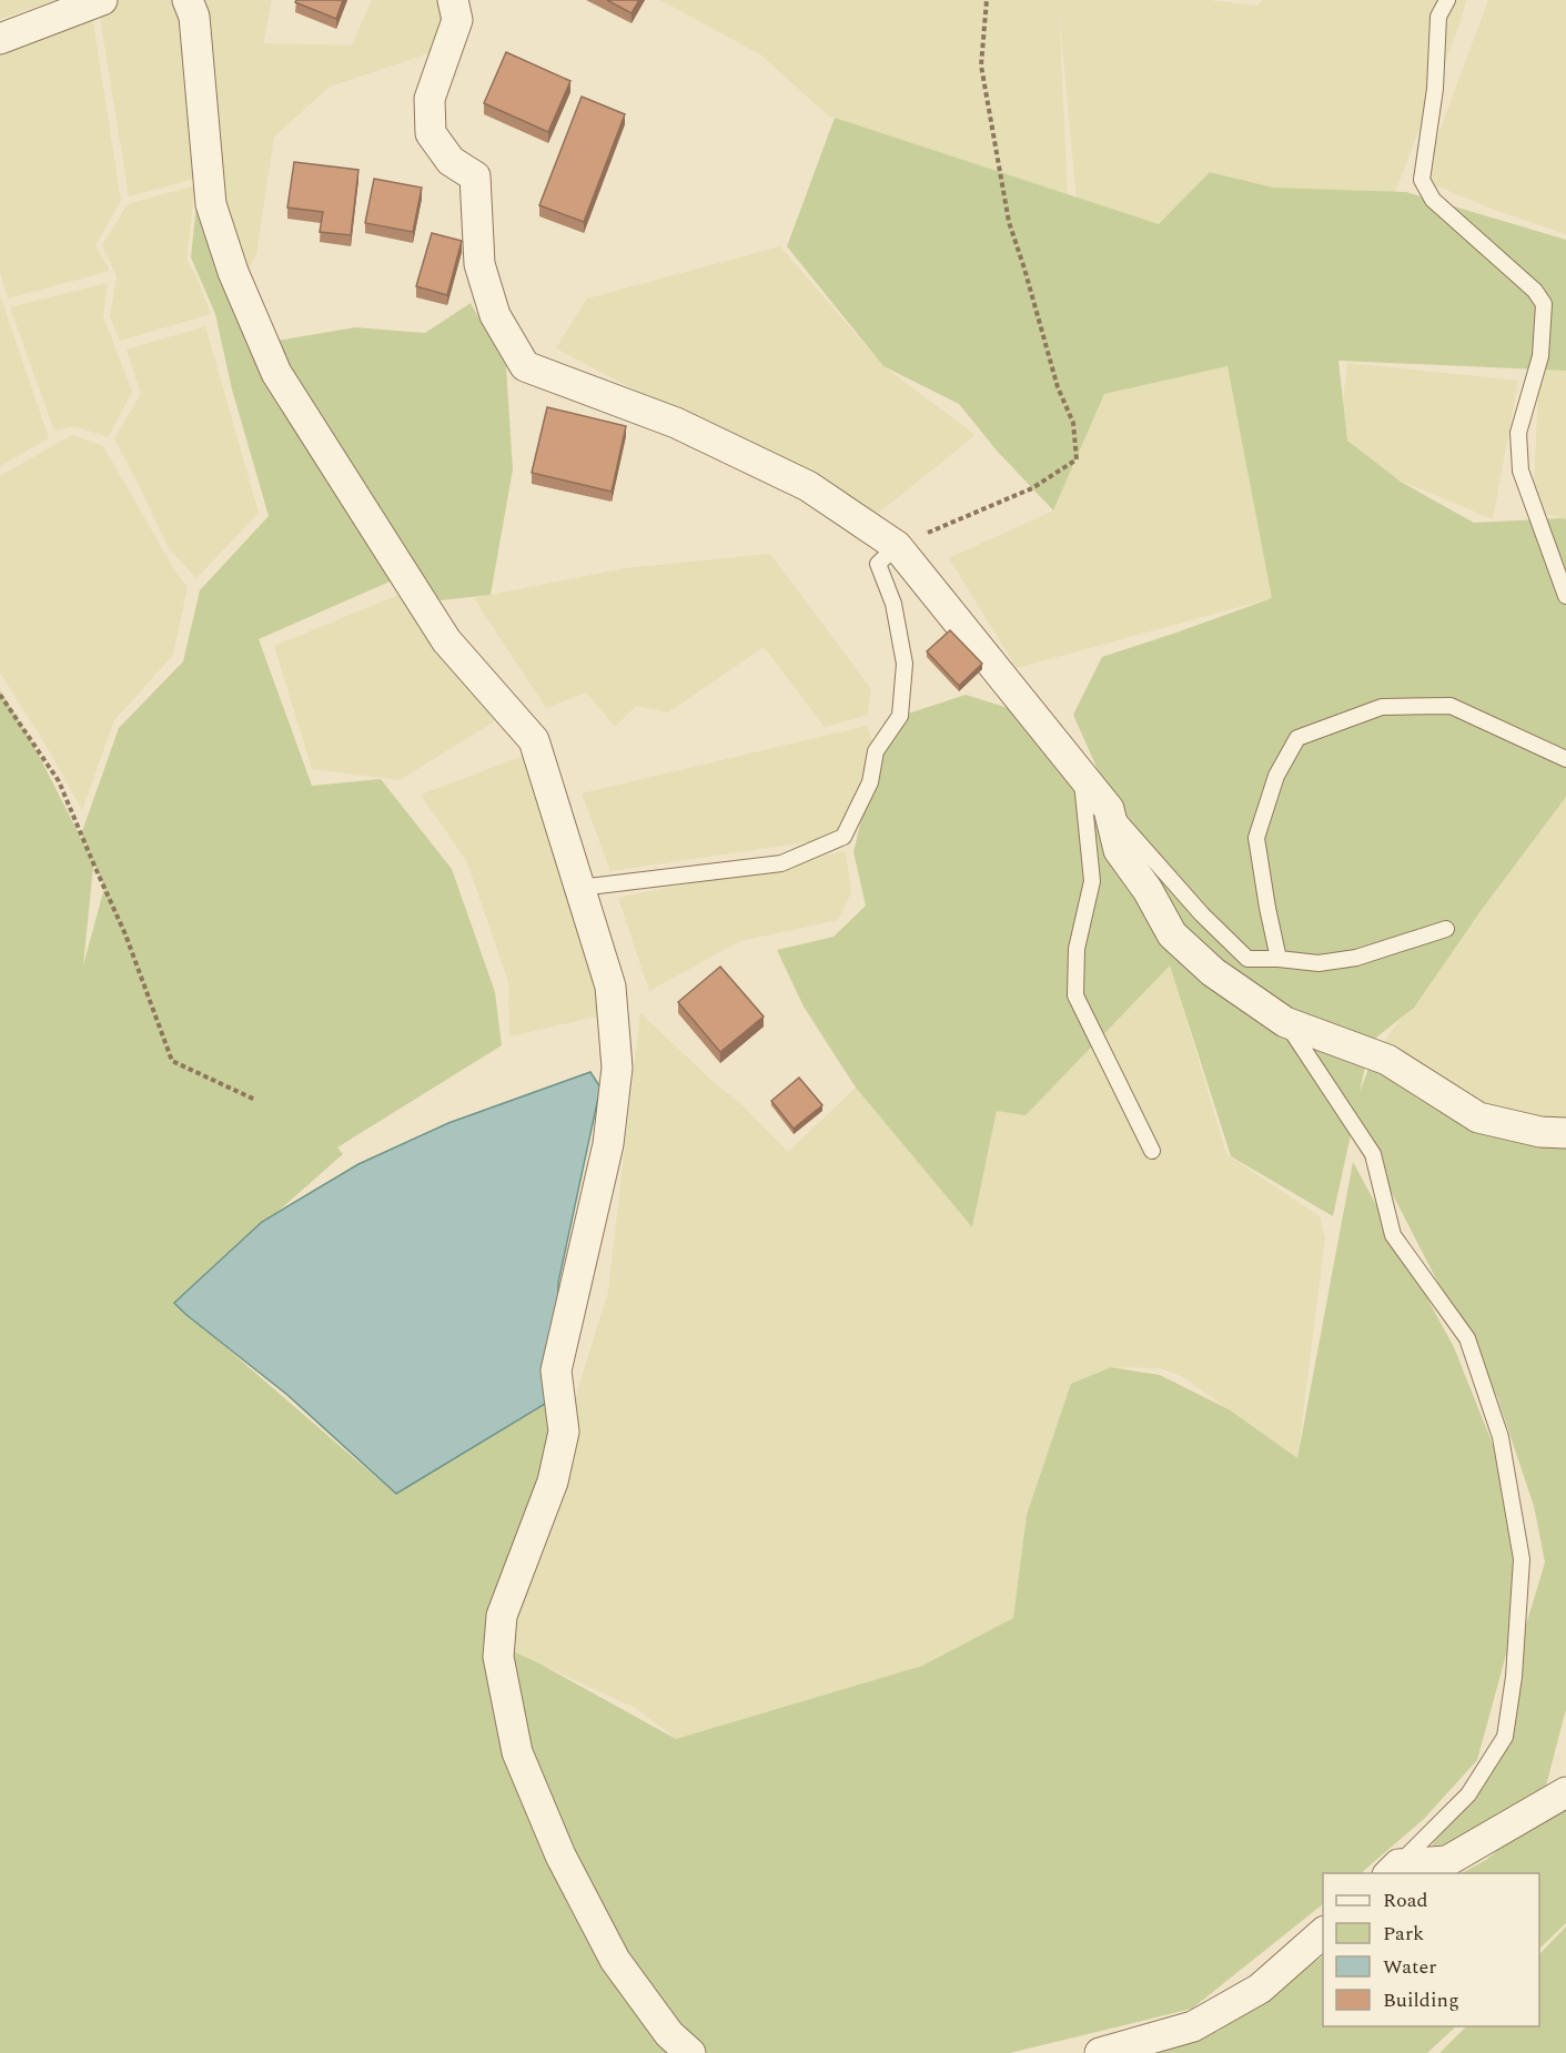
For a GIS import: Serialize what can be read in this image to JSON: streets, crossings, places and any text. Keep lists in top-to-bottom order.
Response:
{
  "legend": [
    "Road",
    "Park",
    "Water",
    "Building"
  ]
}
